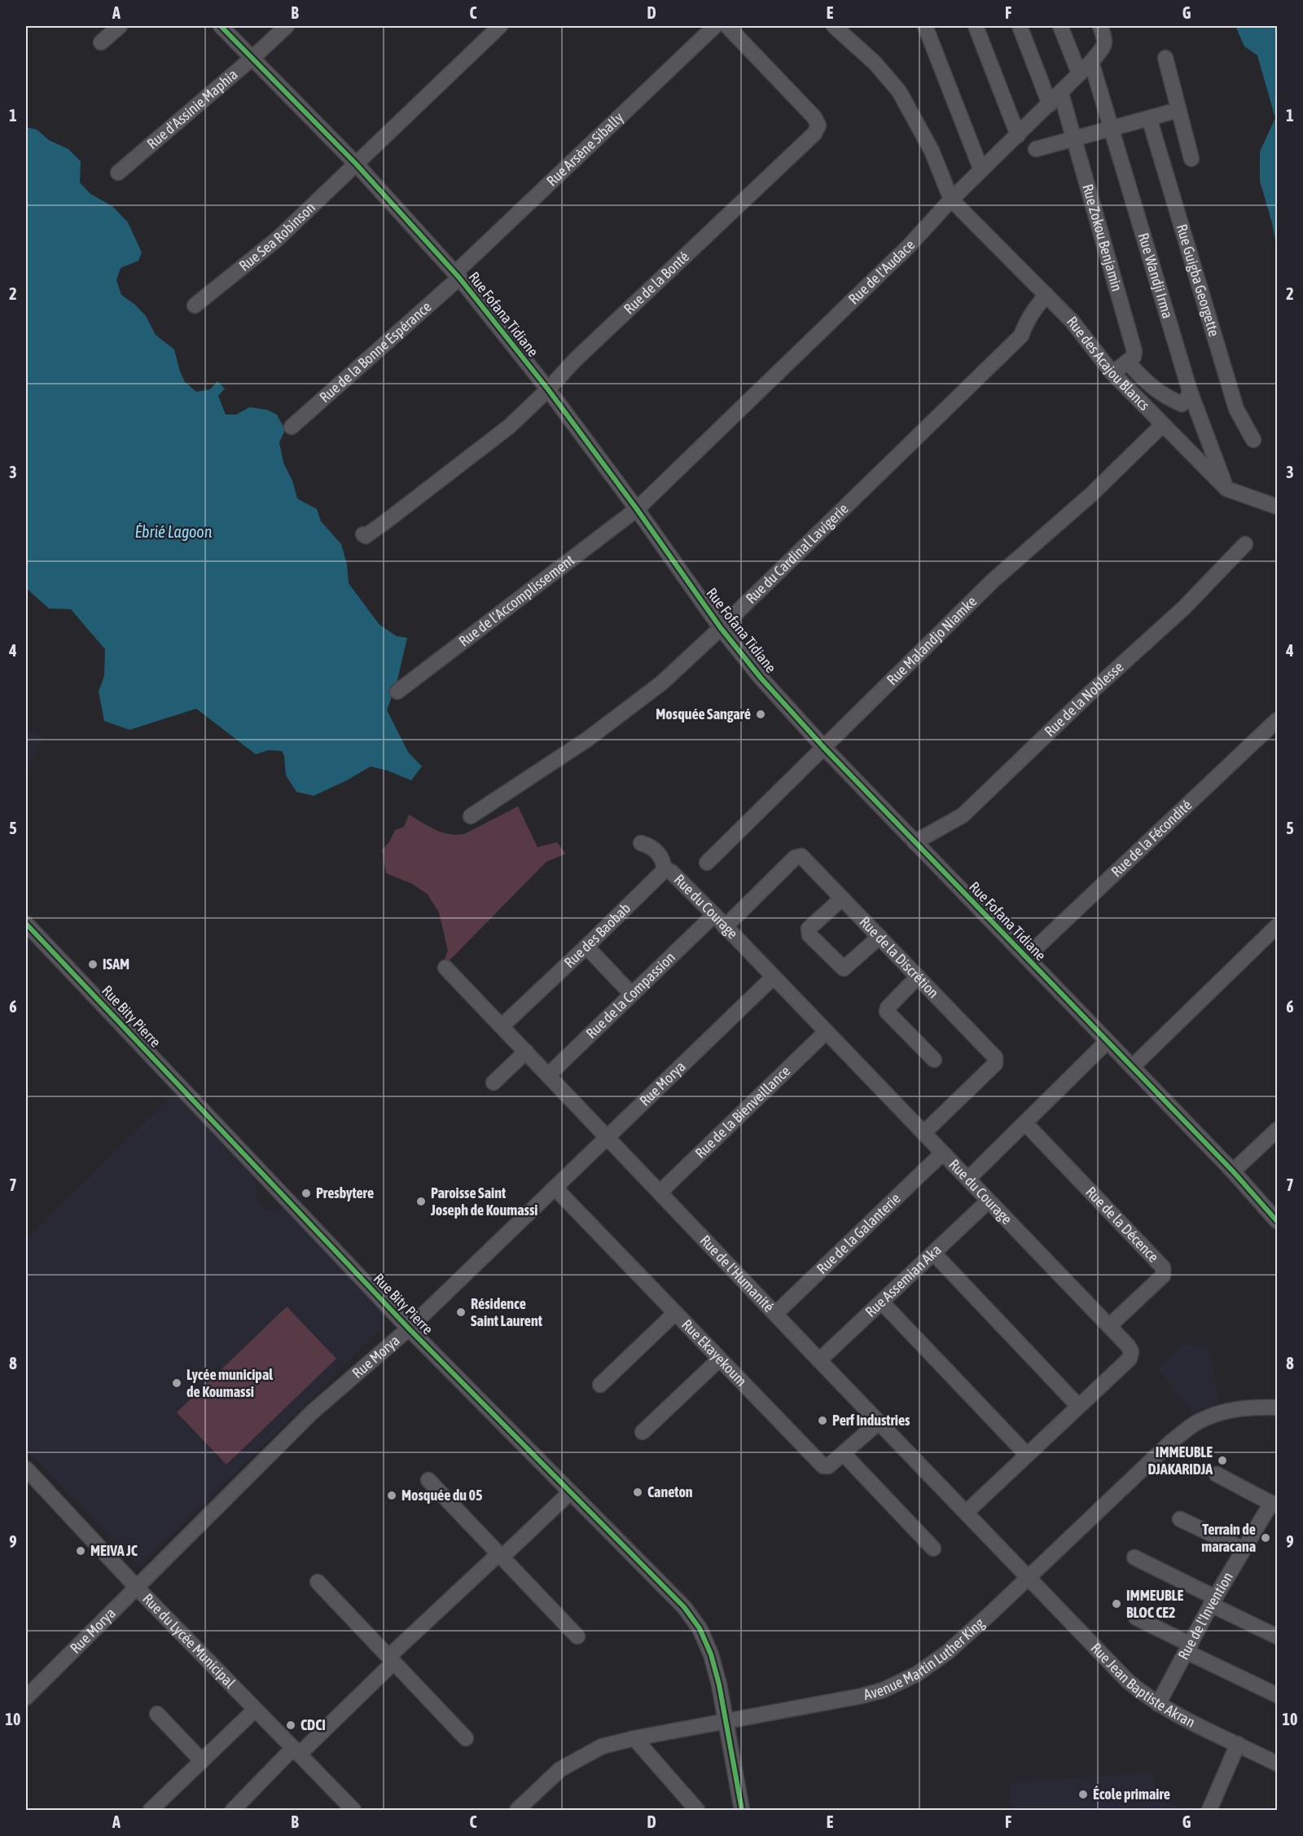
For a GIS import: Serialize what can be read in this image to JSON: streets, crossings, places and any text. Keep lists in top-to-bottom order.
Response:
{
  "streets": {
    "street": [
      "Rue d'Assinie Maphia",
      "Rue Arsène Sibally",
      "Rue Sea Robinson",
      "Rue Zokou Benjamin",
      "Rue de l'Audace",
      "Rue Wandji Irma",
      "Rue Guigba Georgette",
      "Rue de la Bonté",
      "Rue Fofana Tidiane",
      "Rue de la Bonne Espérance",
      "Rue des Acajou Blancs",
      "Rue du Cardinal Lavigerie",
      "Rue de l'Accomplissement",
      "Rue Malandjo Niamke",
      "Rue de la Noblesse",
      "Rue de la Fécondité",
      "Rue du Courage",
      "Rue des Baobab",
      "Rue de la Discrétion",
      "Rue de la Compassion",
      "Rue Bity Pierre",
      "Rue Morya",
      "Rue de la Bienveillance",
      "Rue de la Décence",
      "Rue de la Galanterie",
      "Rue de l'Humanité",
      "Rue Assemian Aka",
      "Rue Ekayekoum",
      "Rue de l'Invention",
      "Rue du Lycée Municipal",
      "Avenue Martin Luther King",
      "Rue Jean Baptiste Akran"
    ]
  },
  "crossings": [
    ["Rue d'Assinie Maphia", "Rue Fofana Tidiane"],
    ["Rue Arsène Sibally", "Rue Fofana Tidiane"],
    ["Rue Arsène Sibally", "Rue de la Bonne Espérance"],
    ["Rue Sea Robinson", "Rue Fofana Tidiane"],
    ["Rue Zokou Benjamin", "Rue de l'Audace"],
    ["Rue de l'Audace", "Rue Wandji Irma"],
    ["Rue de l'Audace", "Rue Fofana Tidiane"],
    ["Rue de l'Audace", "Rue des Acajou Blancs"],
    ["Rue de l'Audace", "Rue de l'Accomplissement"],
    ["Rue Wandji Irma", "Rue des Acajou Blancs"],
    ["Rue de la Bonté", "Rue Fofana Tidiane"],
    ["Rue Fofana Tidiane", "Rue de la Bonne Espérance"],
    ["Rue Fofana Tidiane", "Rue du Cardinal Lavigerie"],
    ["Rue Fofana Tidiane", "Rue de l'Accomplissement"],
    ["Rue Fofana Tidiane", "Rue Malandjo Niamke"],
    ["Rue Fofana Tidiane", "Rue de la Noblesse"],
    ["Rue Fofana Tidiane", "Rue de la Fécondité"],
    ["Rue des Acajou Blancs", "Rue du Cardinal Lavigerie"],
    ["Rue des Acajou Blancs", "Rue Malandjo Niamke"],
    ["Rue du Courage", "Rue des Baobab"],
    ["Rue du Courage", "Rue de la Discrétion"],
    ["Rue du Courage", "Rue de la Compassion"],
    ["Rue du Courage", "Rue Morya"],
    ["Rue du Courage", "Rue de la Bienveillance"],
    ["Rue du Courage", "Rue de la Décence"],
    ["Rue du Courage", "Rue de la Galanterie"],
    ["Rue du Courage", "Rue de l'Humanité"],
    ["Rue du Courage", "Rue Assemian Aka"],
    ["Rue des Baobab", "Rue de l'Humanité"],
    ["Rue de la Compassion", "Rue de l'Humanité"],
    ["Rue Bity Pierre", "Rue Morya"],
    ["Rue Bity Pierre", "Avenue Martin Luther King"],
    ["Rue Morya", "Rue de l'Humanité"],
    ["Rue Morya", "Rue Ekayekoum"],
    ["Rue Morya", "Rue du Lycée Municipal"],
    ["Rue de la Bienveillance", "Rue de l'Humanité"],
    ["Rue de la Galanterie", "Rue de l'Humanité"],
    ["Rue de l'Humanité", "Rue Assemian Aka"],
    ["Rue de l'Humanité", "Rue Ekayekoum"],
    ["Rue de l'Humanité", "Avenue Martin Luther King"],
    ["Rue de l'Humanité", "Rue Jean Baptiste Akran"],
    ["Rue de l'Invention", "Rue Jean Baptiste Akran"],
    ["Avenue Martin Luther King", "Rue Jean Baptiste Akran"]
  ],
  "water": ["Ébrié Lagoon"],
  "places": [
    "Mosquée Sangaré",
    "ISAM",
    "Presbytere",
    "Paroisse Saint Joseph de Koumassi",
    "Résidence Saint Laurent",
    "Lycée municipal de Koumassi",
    "Perf Industries",
    "IMMEUBLE DJAKARIDJA",
    "Caneton",
    "Mosquée du 05",
    "Terrain de maracana",
    "MEIVA JC",
    "IMMEUBLE BLOC CE2",
    "CDCI",
    "École primaire"
  ],
  "grid": {
    "columns": [
      "A",
      "B",
      "C",
      "D",
      "E",
      "F",
      "G"
    ],
    "rows": [
      "1",
      "2",
      "3",
      "4",
      "5",
      "6",
      "7",
      "8",
      "9",
      "10"
    ]
  }
}
